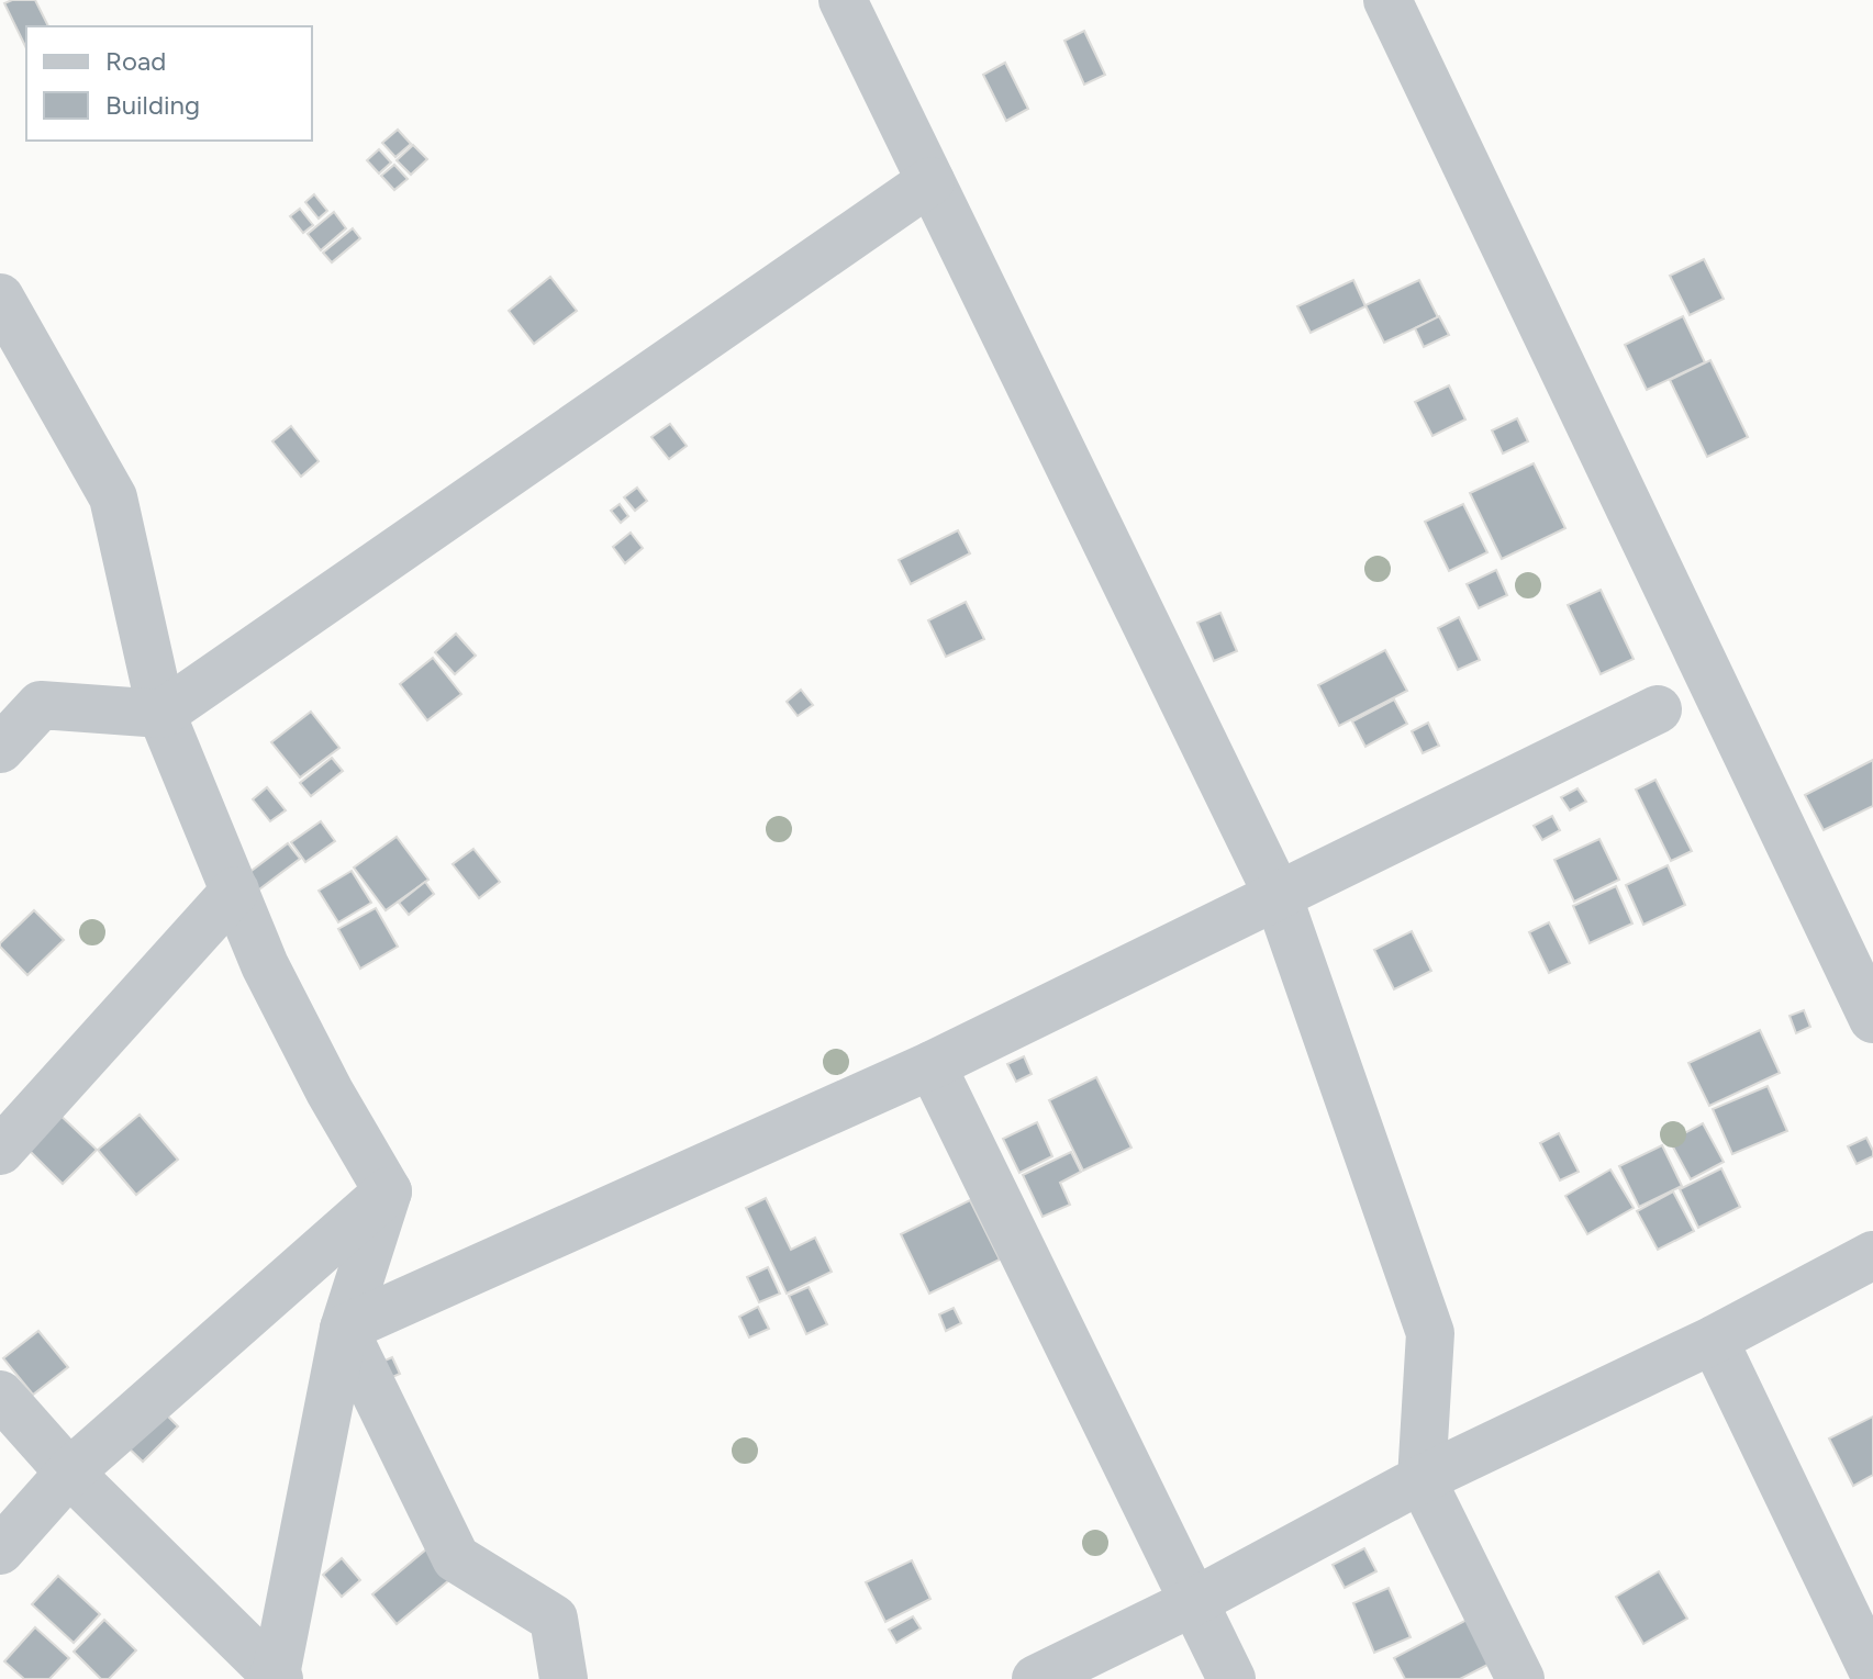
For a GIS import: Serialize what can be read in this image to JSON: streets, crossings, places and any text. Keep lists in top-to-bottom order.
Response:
{
  "legend": ["Road", "Building"]
}
